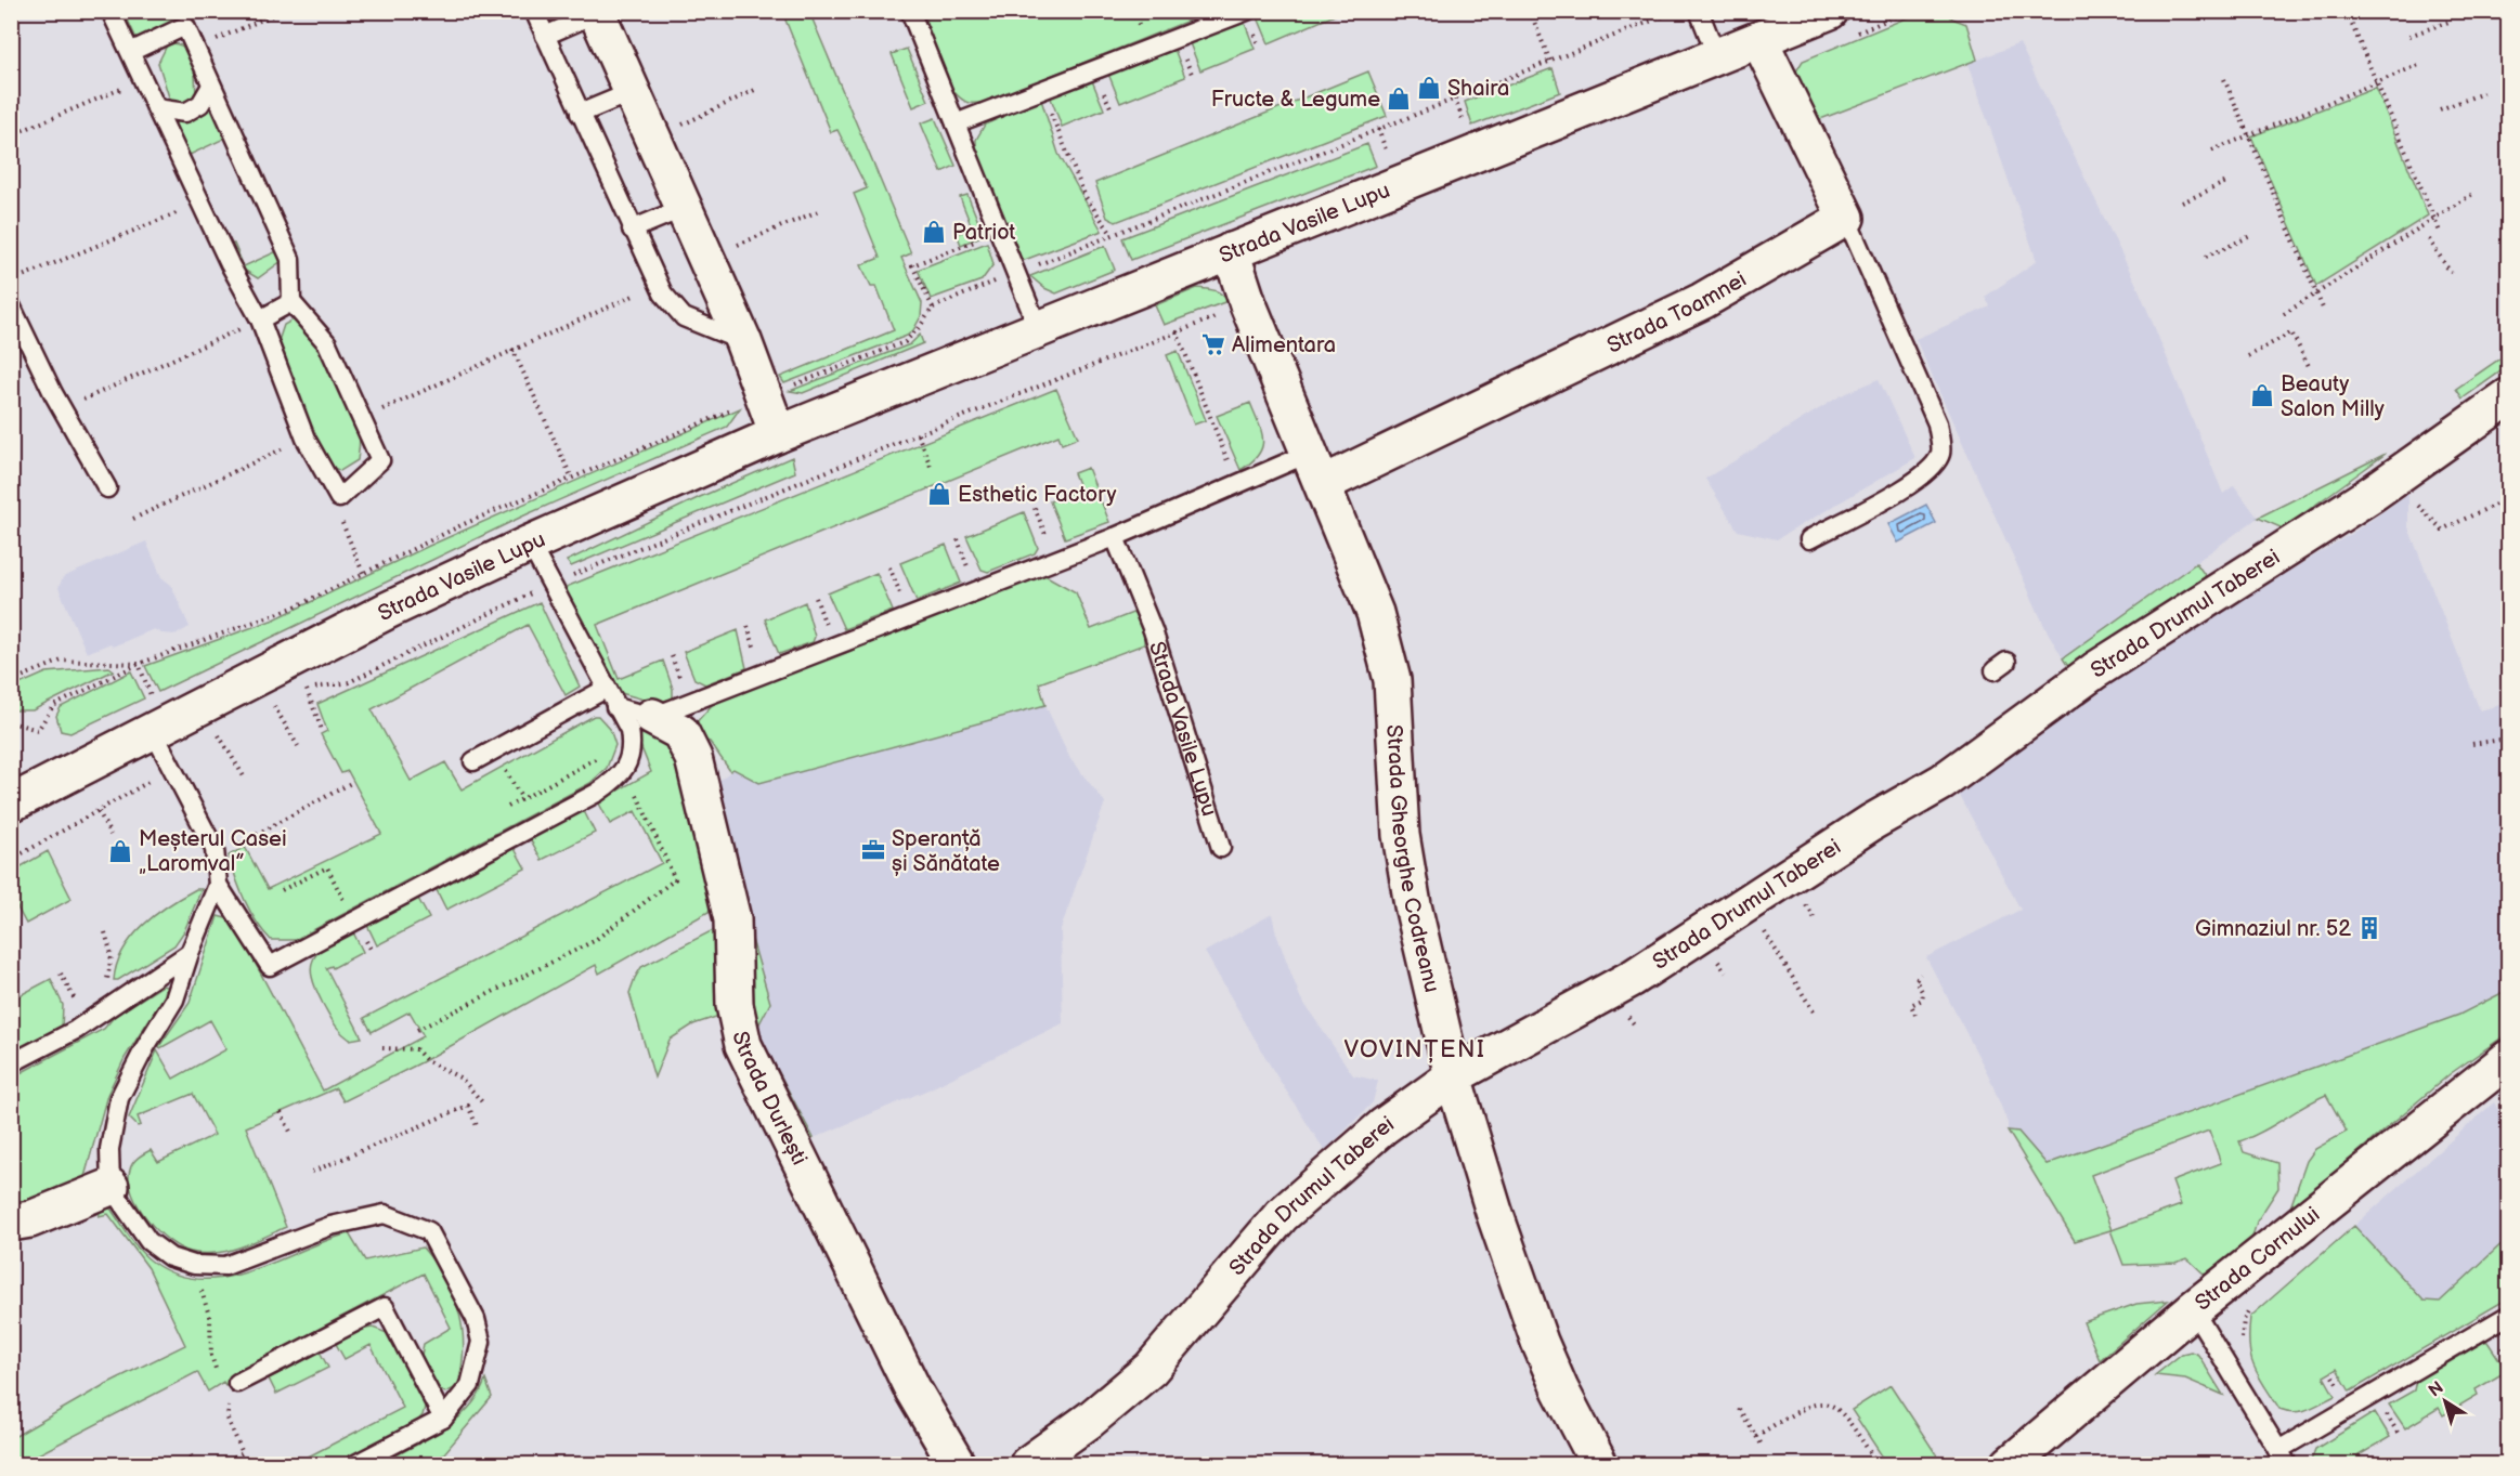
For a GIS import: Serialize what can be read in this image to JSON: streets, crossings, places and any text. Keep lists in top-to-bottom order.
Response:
{
  "streets": {
    "street": [
      "Strada Vasile Lupu",
      "Strada Toamnei",
      "Strada Drumul Taberei",
      "Strada Gheorghe Codreanu",
      "Strada Durlești",
      "Strada Cornului"
    ]
  },
  "crossings": [
    ["Strada Vasile Lupu", "Strada Gheorghe Codreanu"],
    ["Strada Toamnei", "Strada Gheorghe Codreanu"],
    ["Strada Drumul Taberei", "Strada Gheorghe Codreanu"]
  ],
  "districts": ["VOVINȚENI"],
  "places": {
    "shop": [
      "Shaira",
      "Fructe & Legume",
      "Patriot",
      "Beauty Salon Milly",
      "Esthetic Factory",
      "Meșterul Casei „Laromval”"
    ],
    "supermarket": ["Alimentara"],
    "office": ["Speranță și Sănătate"],
    "building": ["Gimnaziul nr. 52"]
  },
  "north": "top left"
}
